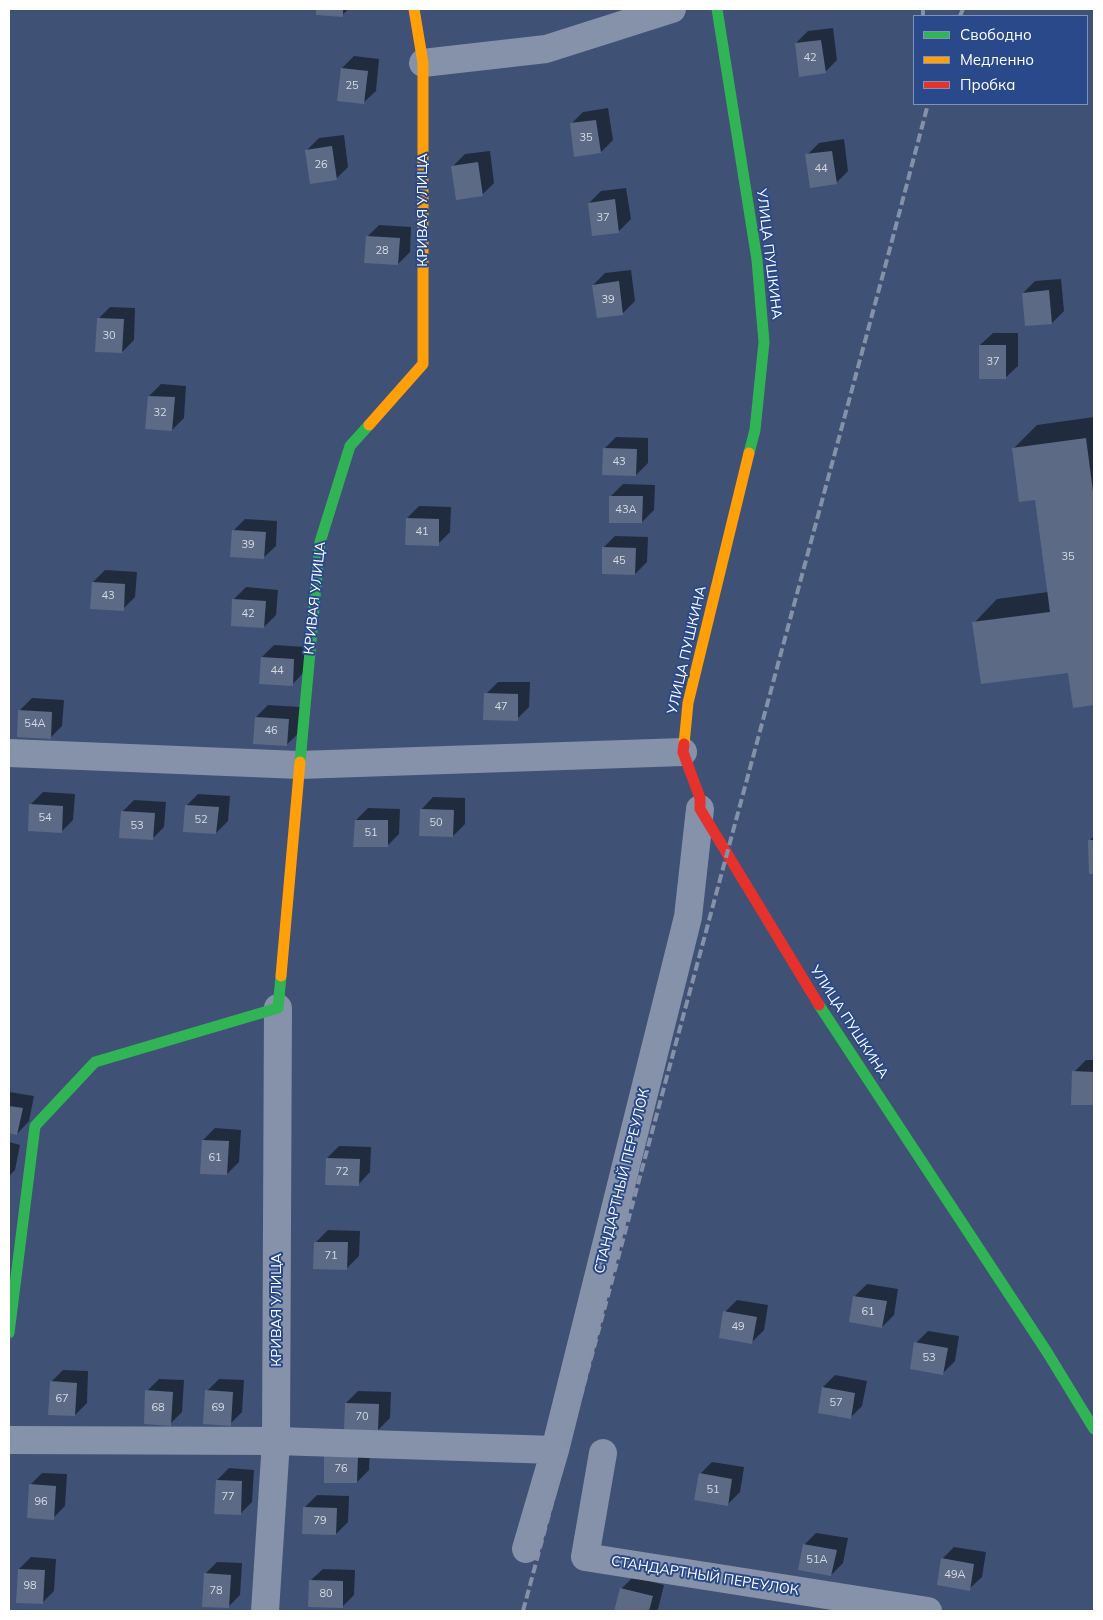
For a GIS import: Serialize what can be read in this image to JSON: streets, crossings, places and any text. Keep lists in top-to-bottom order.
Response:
{
  "streets": {
    "main road": ["КРИВАЯ УЛИЦА", "УЛИЦА ПУШКИНА"],
    "street": ["СТАНДАРТНЫЙ ПЕРЕУЛОК"]
  },
  "crossings": [
    ["УЛИЦА ПУШКИНА", "СТАНДАРТНЫЙ ПЕРЕУЛОК"]
  ],
  "house_numbers": [
    "42",
    "25",
    "35",
    "26",
    "44",
    "37",
    "28",
    "39",
    "30",
    "37",
    "32",
    "43",
    "43А",
    "41",
    "39",
    "35",
    "45",
    "43",
    "42",
    "44",
    "47",
    "54А",
    "46",
    "54",
    "52",
    "50",
    "53",
    "51",
    "61",
    "72",
    "71",
    "61",
    "49",
    "53",
    "67",
    "57",
    "68",
    "69",
    "70",
    "76",
    "51",
    "77",
    "96",
    "79",
    "51А",
    "49А",
    "98",
    "78",
    "80"
  ],
  "legend": ["Свободно", "Медленно", "Пробка"]
}
